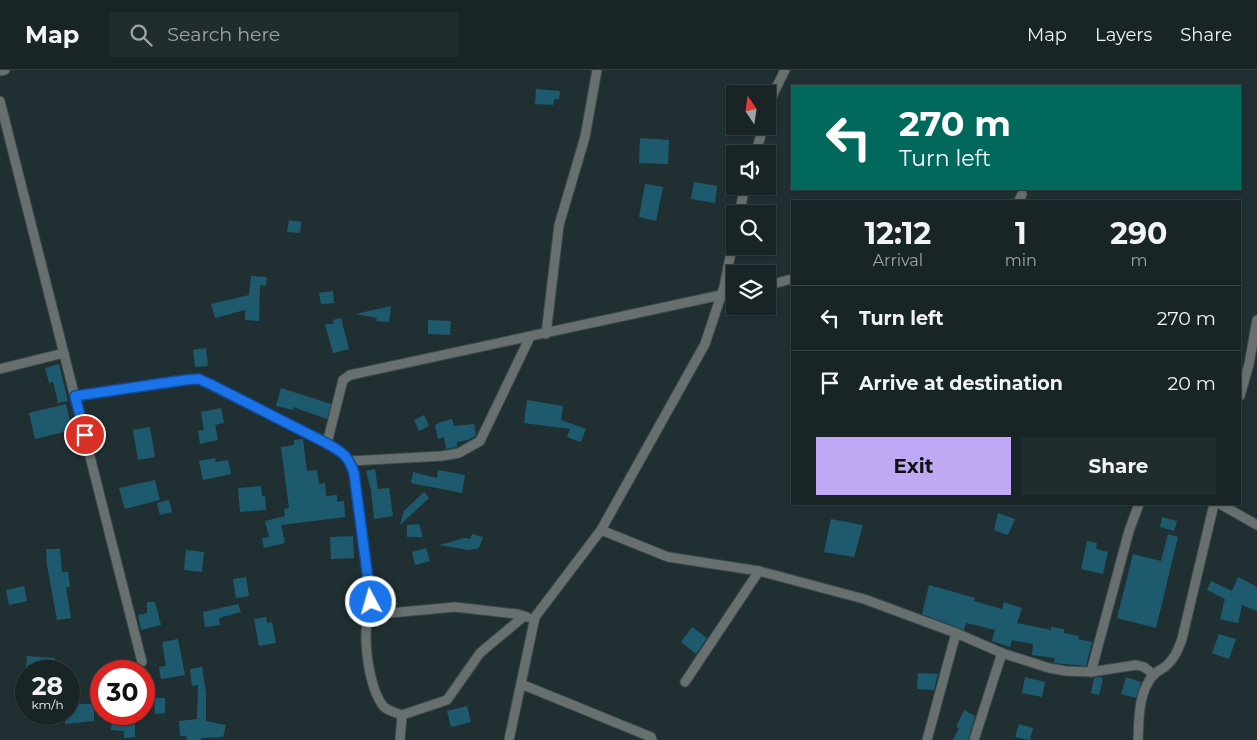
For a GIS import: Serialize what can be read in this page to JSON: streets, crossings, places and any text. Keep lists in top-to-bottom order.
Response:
{
  "north": "top",
  "page": {
    "header": "Map",
    "search": "Search here",
    "nav": ["Map", "Layers", "Share"],
    "turn": ["270 m", "Turn left"],
    "eta": [
      "12:12",
      "Arrival",
      "1",
      "min",
      "290",
      "m"
    ],
    "list": [
      {
        "name": "Turn left",
        "value": "270 m"
      },
      {
        "name": "Arrive at destination",
        "value": "20 m"
      }
    ],
    "buttons": ["Exit", "Share"],
    "speed": "28 km/h",
    "limit": "30"
  }
}
